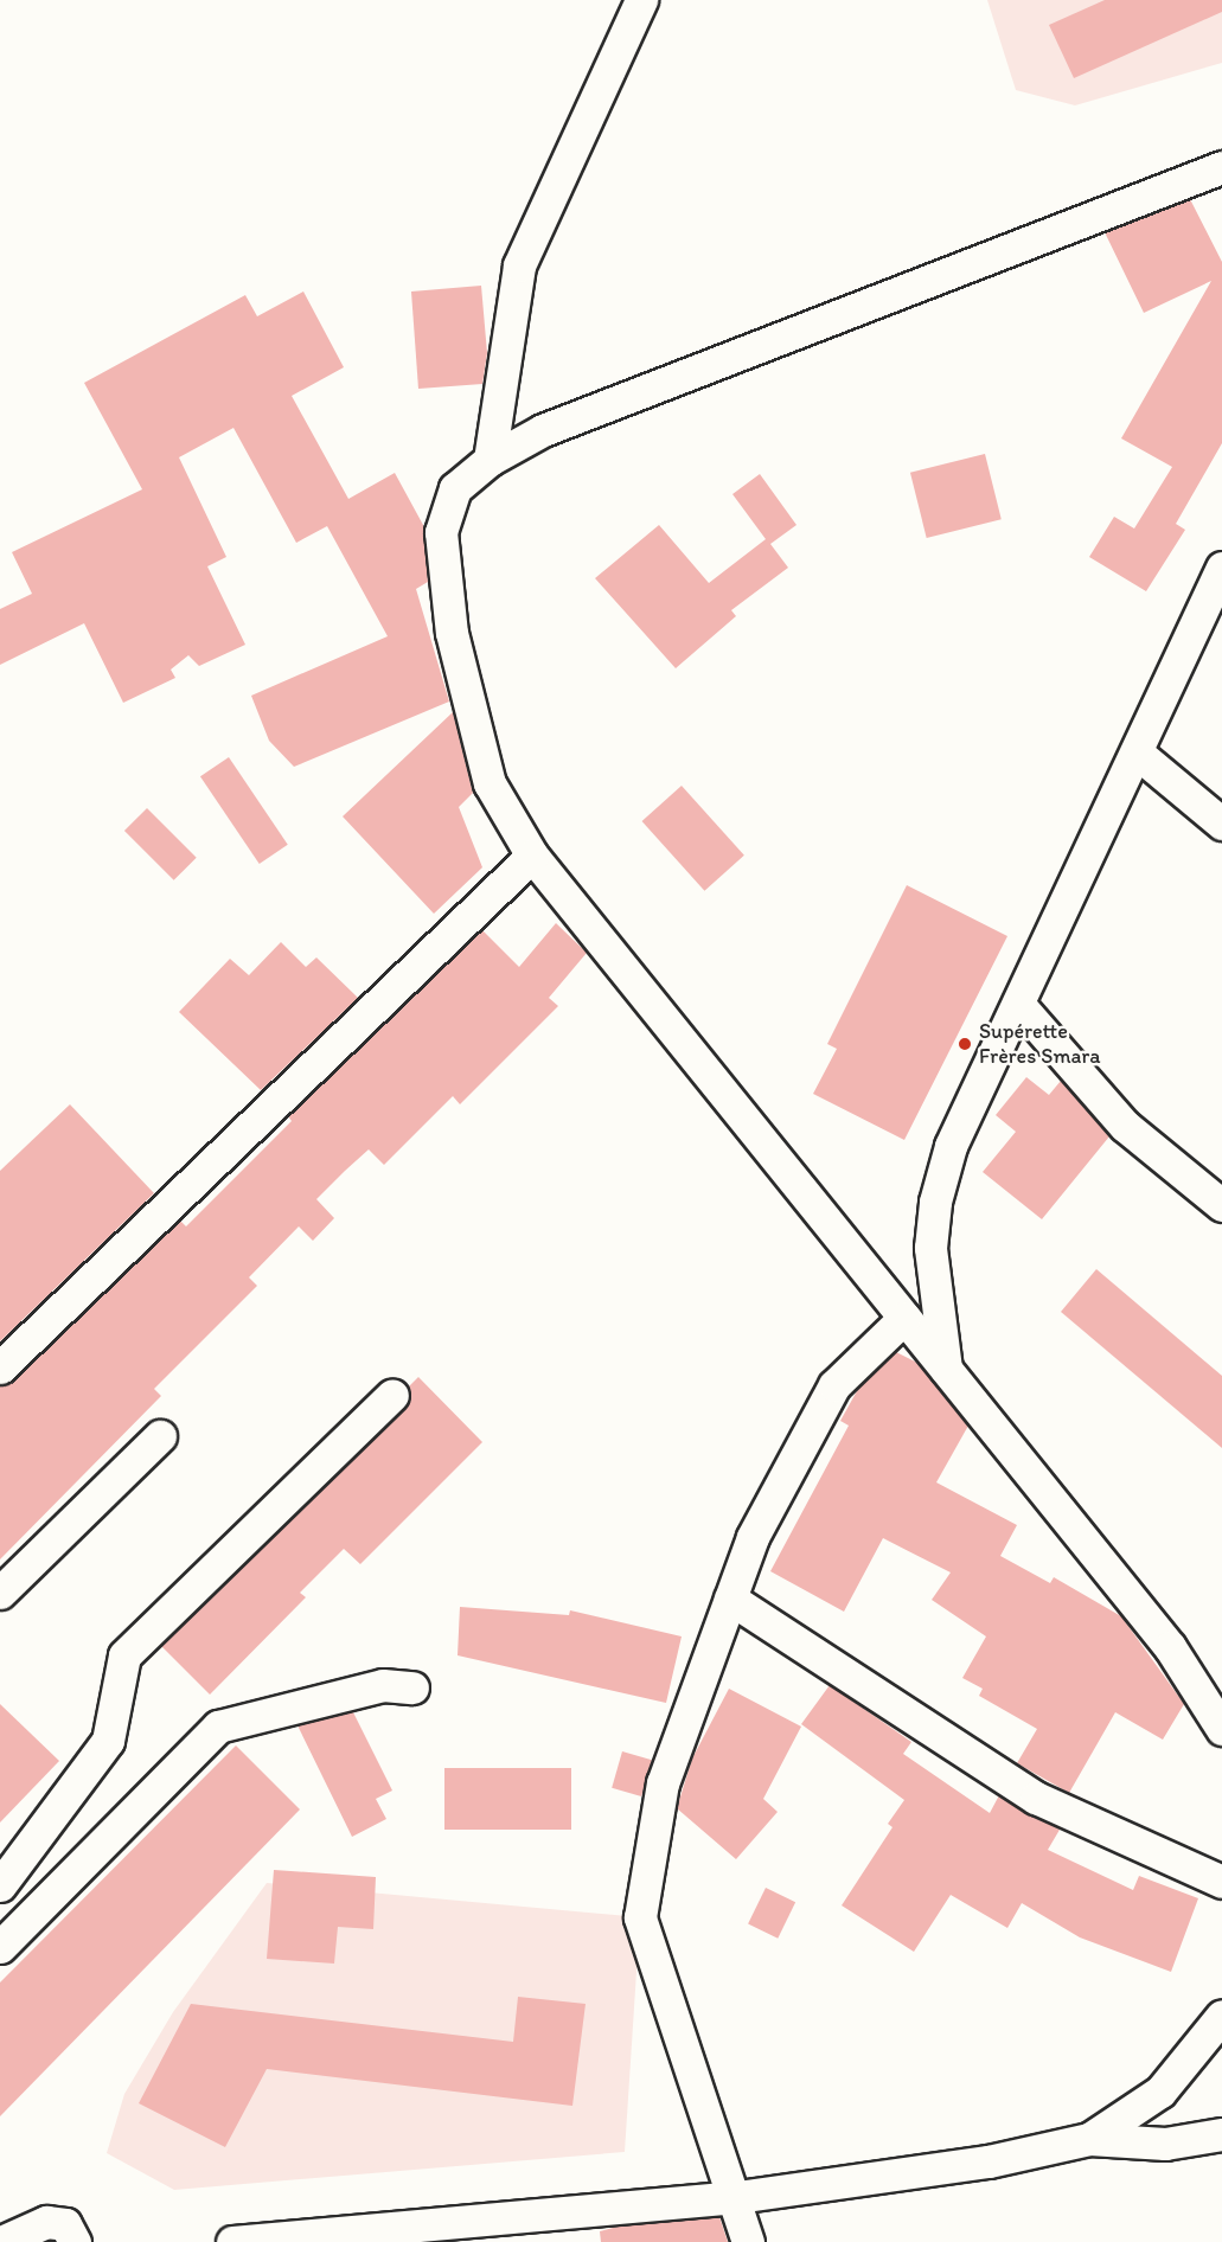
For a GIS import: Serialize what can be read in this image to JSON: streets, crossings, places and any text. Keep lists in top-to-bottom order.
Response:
{
  "places": ["Supérette Frères Smara"]
}
